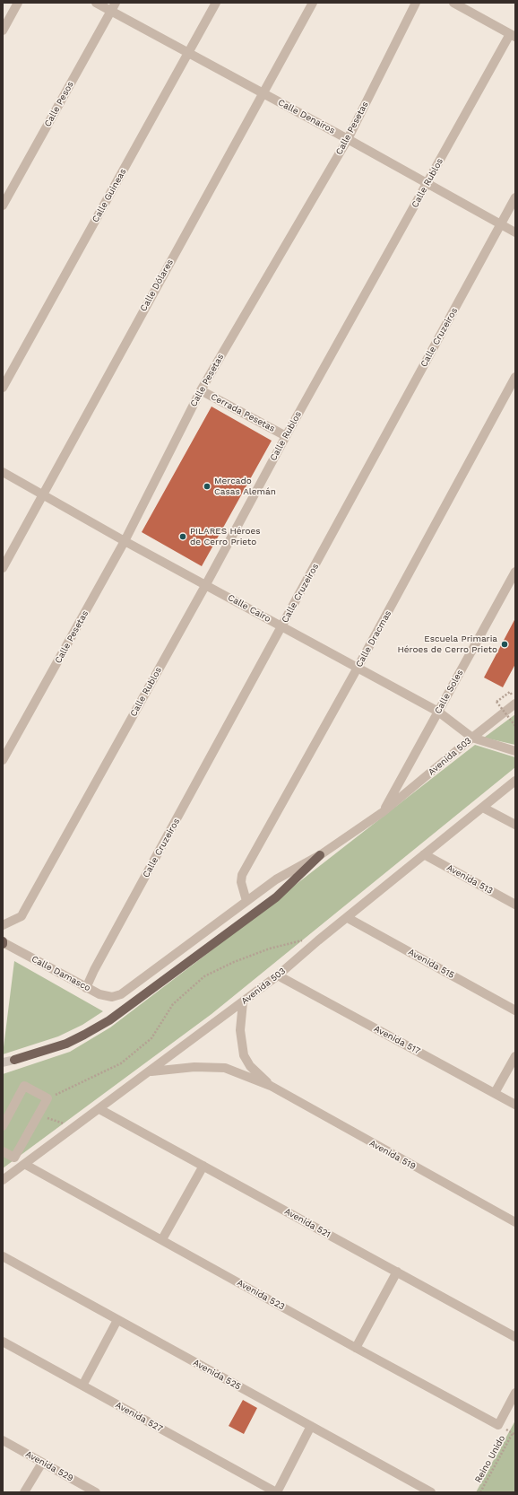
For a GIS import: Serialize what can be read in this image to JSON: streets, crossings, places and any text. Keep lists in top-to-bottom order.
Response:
{
  "streets": {
    "street": [
      "Calle Pesos",
      "Calle Denairos",
      "Calle Pesetas",
      "Calle Rublos",
      "Calle Guineas",
      "Calle Dólares",
      "Calle Cruzeiros",
      "Cerrada Pesetas",
      "Calle Cairo",
      "Calle Dracmas",
      "Calle Soles",
      "Avenida 503",
      "Avenida 513",
      "Avenida 515",
      "Calle Damasco",
      "Avenida 517",
      "Avenida 519",
      "Avenida 521",
      "Avenida 523",
      "Avenida 525",
      "Avenida 527",
      "Avenida 529"
    ],
    "path": ["Reino Unido"]
  },
  "crossings": [
    ["Calle Pesos", "Calle Denairos"],
    ["Calle Denairos", "Calle Pesetas"],
    ["Calle Denairos", "Calle Rublos"],
    ["Calle Denairos", "Calle Guineas"],
    ["Calle Denairos", "Calle Dólares"],
    ["Calle Denairos", "Calle Cruzeiros"],
    ["Calle Pesetas", "Cerrada Pesetas"],
    ["Calle Pesetas", "Calle Cairo"],
    ["Calle Rublos", "Cerrada Pesetas"],
    ["Calle Rublos", "Calle Cairo"],
    ["Calle Dólares", "Calle Cairo"],
    ["Calle Cruzeiros", "Calle Cairo"],
    ["Calle Cruzeiros", "Calle Damasco"],
    ["Calle Cairo", "Calle Dracmas"],
    ["Calle Cairo", "Calle Soles"],
    ["Calle Cairo", "Avenida 503"],
    ["Calle Dracmas", "Avenida 503"],
    ["Calle Soles", "Avenida 503"],
    ["Avenida 503", "Avenida 513"],
    ["Avenida 503", "Avenida 515"],
    ["Avenida 503", "Calle Damasco"],
    ["Avenida 503", "Avenida 517"],
    ["Avenida 503", "Avenida 519"],
    ["Avenida 503", "Avenida 521"],
    ["Avenida 503", "Avenida 523"]
  ],
  "places": ["Mercado Casas Alemán", "PILARES Héroes de Cerro Prieto", "Escuela Primaria Héroes de Cerro Prieto"]
}
